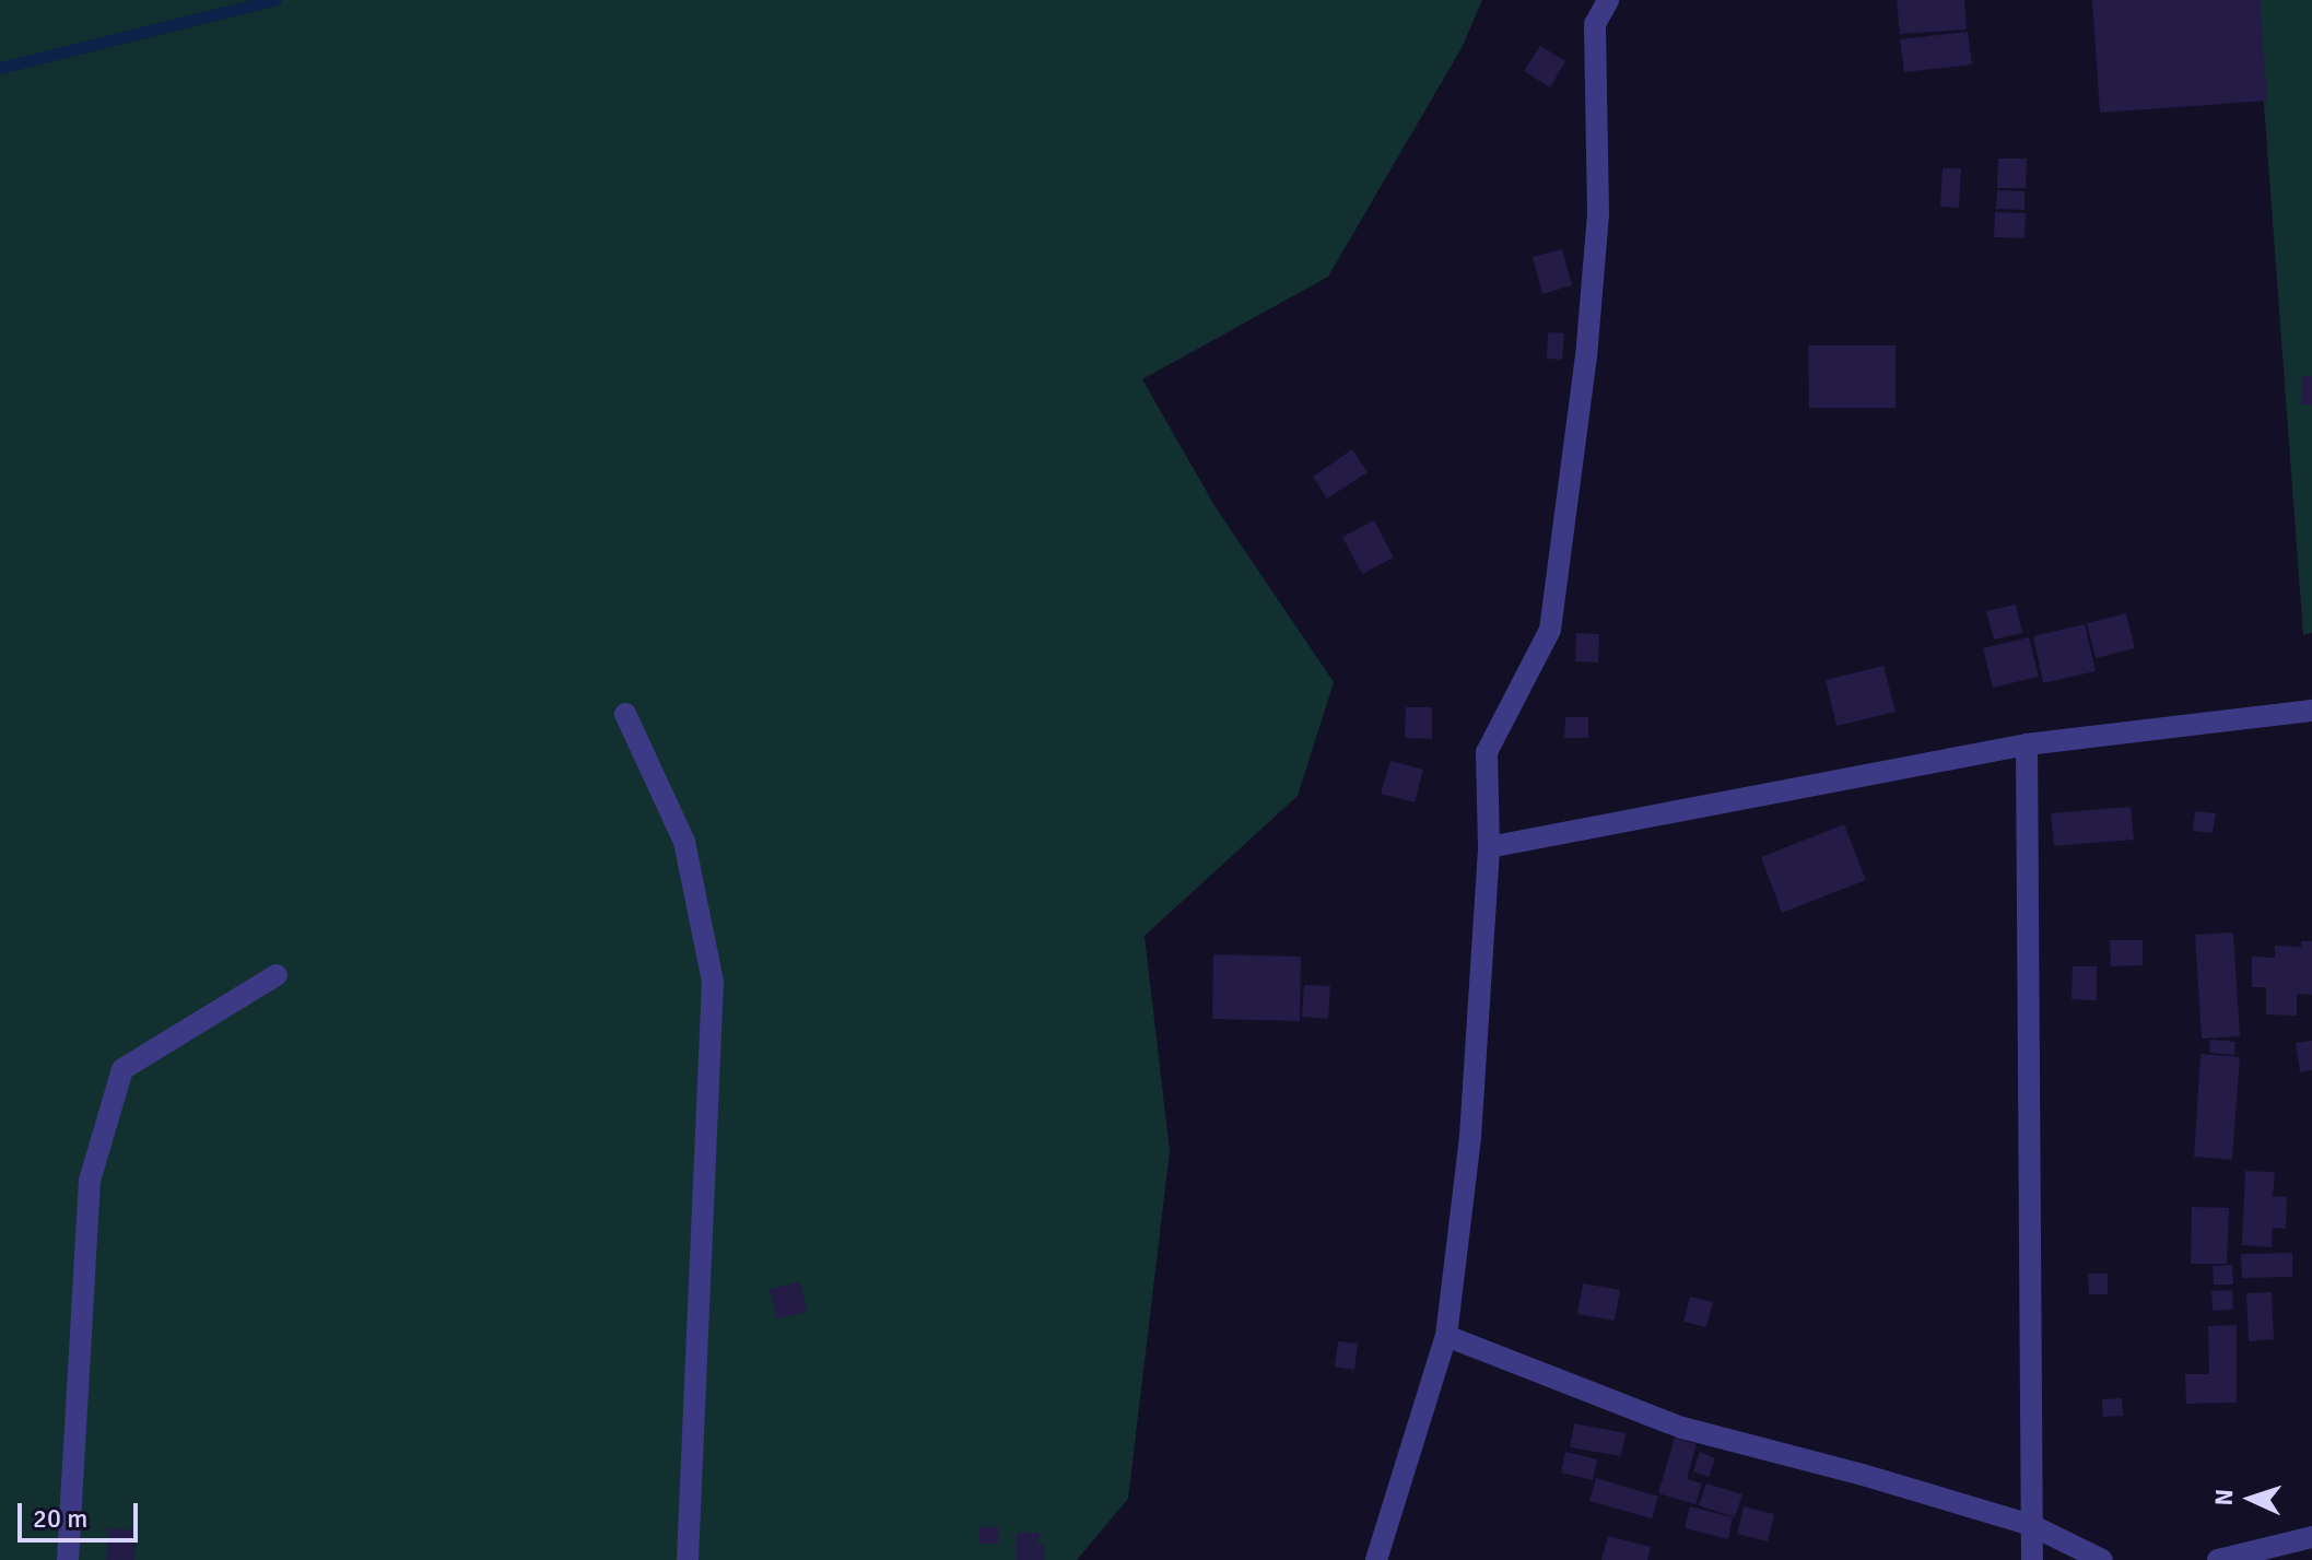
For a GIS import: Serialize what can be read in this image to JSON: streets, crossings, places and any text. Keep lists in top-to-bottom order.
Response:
{
  "scale_bar": "20 m",
  "north": "left"
}
